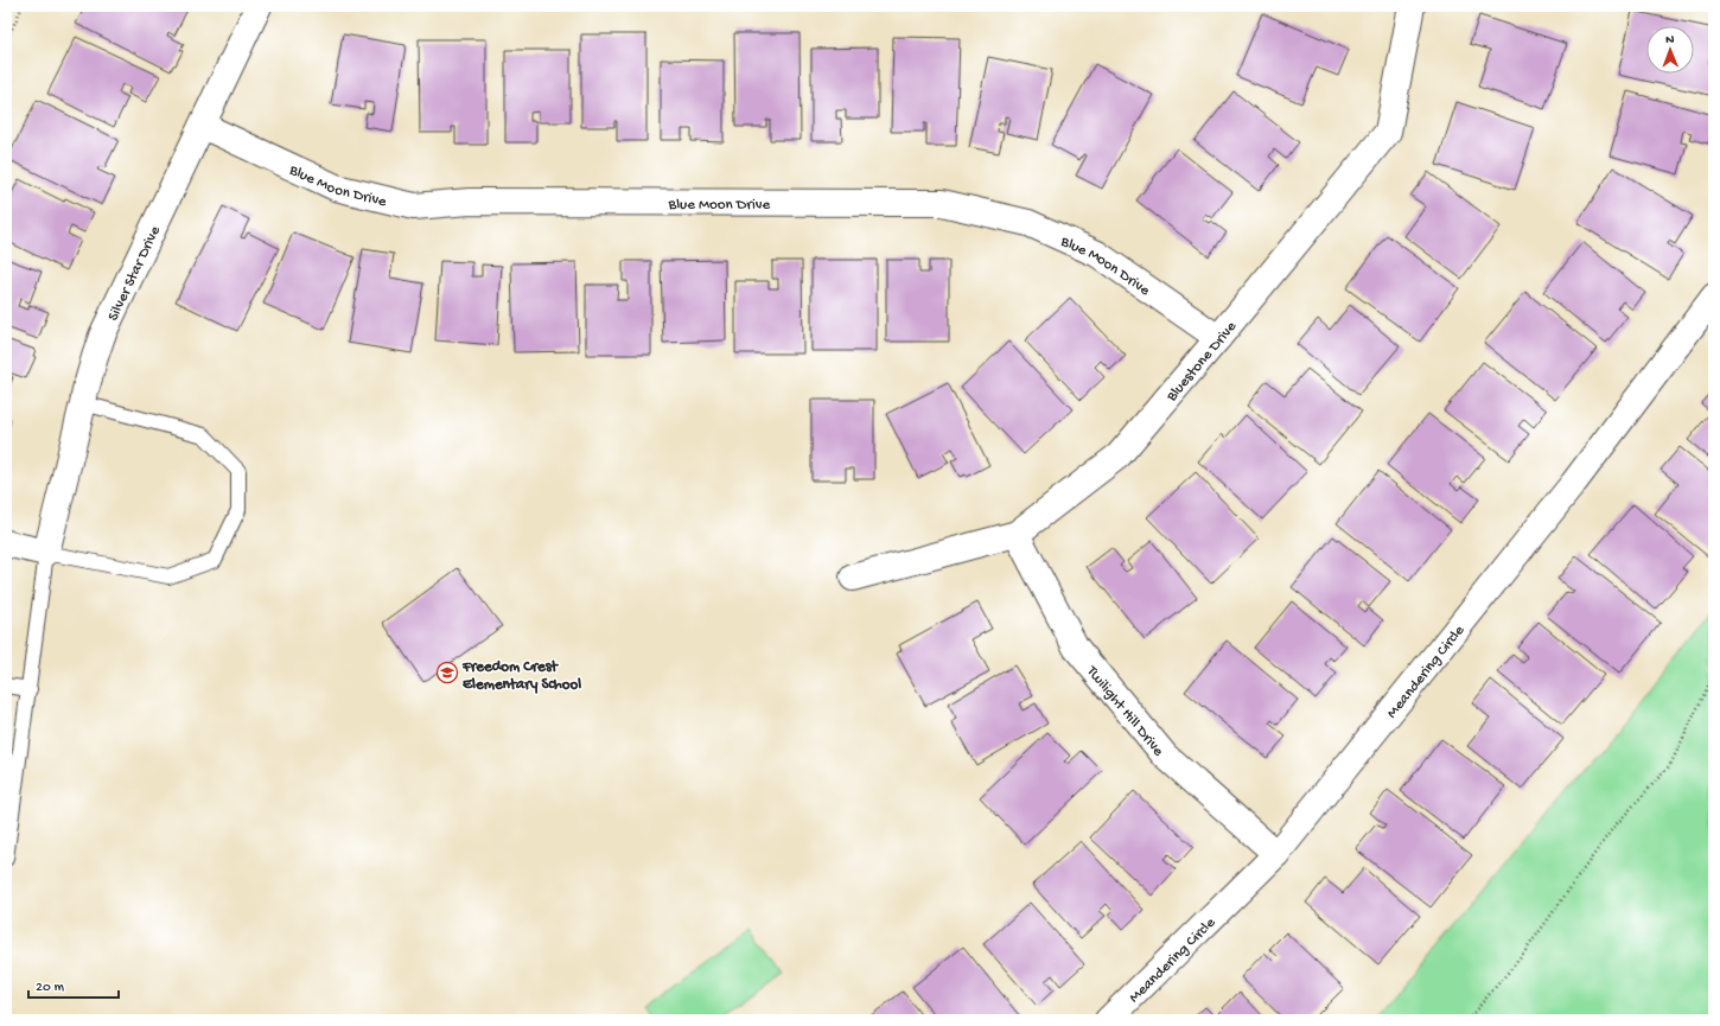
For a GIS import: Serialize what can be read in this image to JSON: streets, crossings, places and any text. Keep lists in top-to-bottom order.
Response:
{
  "streets": {
    "street": [
      "Blue Moon Drive",
      "Silver Star Drive",
      "Bluestone Drive",
      "Meandering Circle",
      "Twilight Hill Drive"
    ]
  },
  "crossings": [
    ["Blue Moon Drive", "Silver Star Drive"],
    ["Blue Moon Drive", "Bluestone Drive"],
    ["Bluestone Drive", "Twilight Hill Drive"],
    ["Meandering Circle", "Twilight Hill Drive"]
  ],
  "places": {
    "school or university": ["Freedom Crest Elementary School"]
  },
  "scale_bar": "20 m",
  "north": "top"
}
